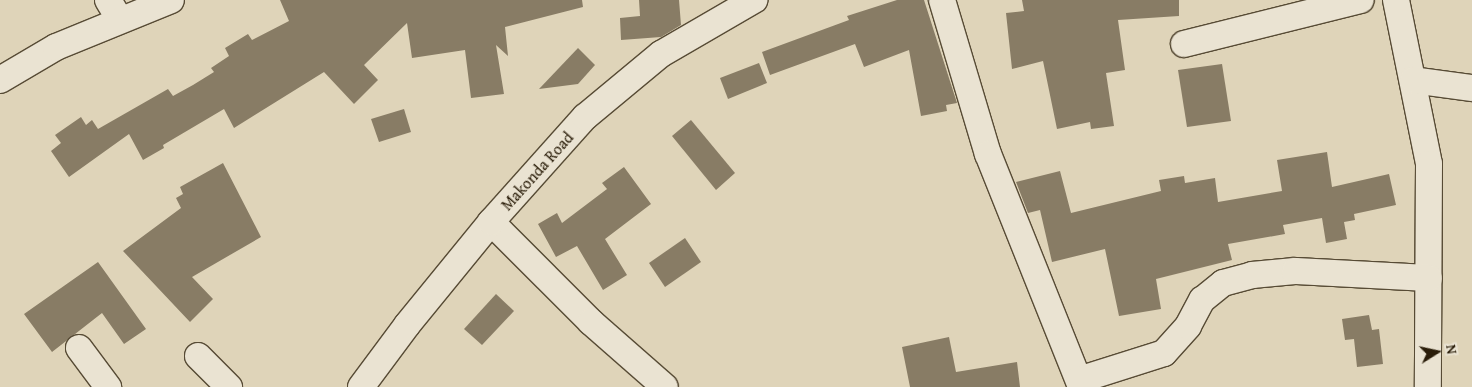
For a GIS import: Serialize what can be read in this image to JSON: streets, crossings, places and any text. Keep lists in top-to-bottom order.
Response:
{
  "streets": {
    "street": ["Makonda Road"]
  },
  "north": "right"
}
